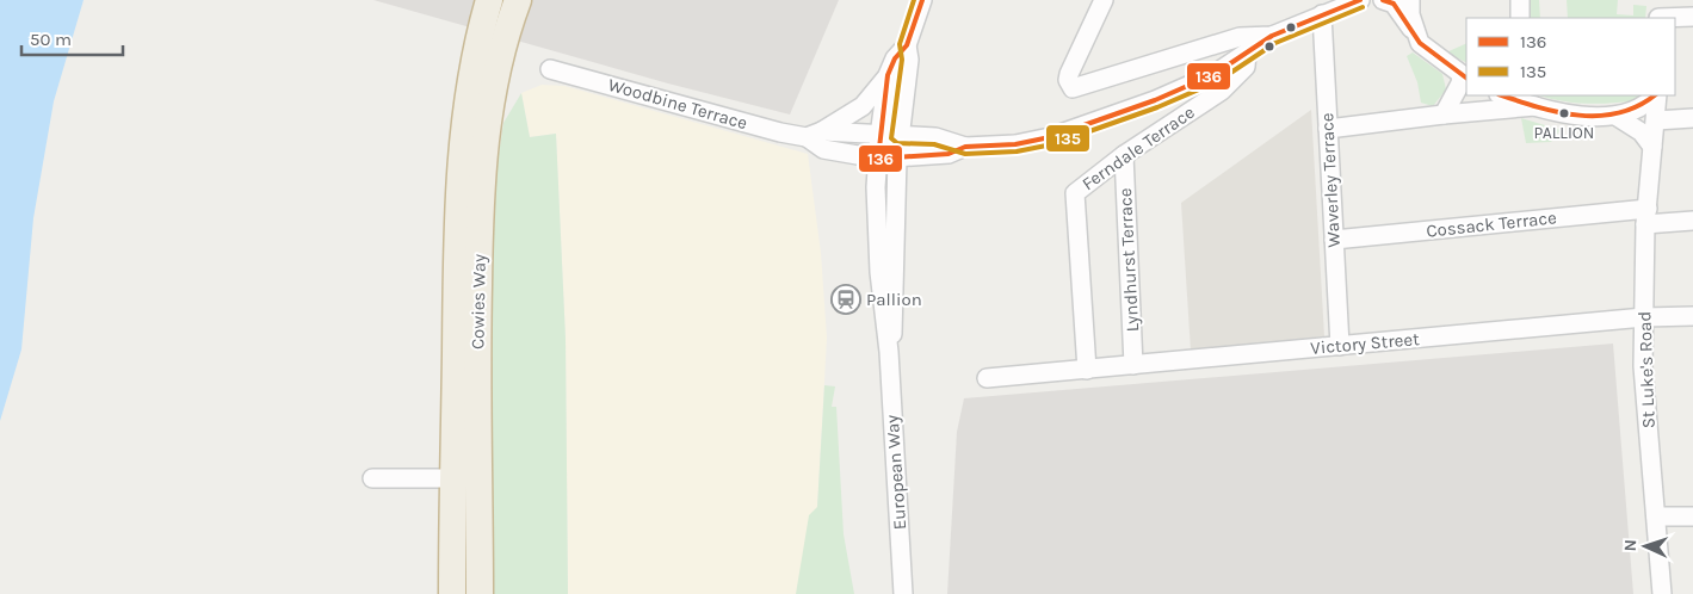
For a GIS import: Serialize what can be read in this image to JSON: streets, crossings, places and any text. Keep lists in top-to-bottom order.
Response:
{
  "streets": {
    "highway": ["Cowies Way"],
    "street": [
      "Woodbine Terrace",
      "Ferndale Terrace",
      "Waverley Terrace",
      "Cossack Terrace",
      "Lyndhurst Terrace",
      "Victory Street",
      "St Luke's Road",
      "European Way"
    ]
  },
  "crossings": [
    ["Woodbine Terrace", "European Way"],
    ["Ferndale Terrace", "Lyndhurst Terrace"],
    ["Ferndale Terrace", "Victory Street"],
    ["Waverley Terrace", "Cossack Terrace"],
    ["Waverley Terrace", "Victory Street"],
    ["Cossack Terrace", "St Luke's Road"],
    ["Lyndhurst Terrace", "Victory Street"],
    ["Victory Street", "St Luke's Road"]
  ],
  "places": {
    "other": ["PALLION"],
    "station": ["Pallion"]
  },
  "lines": ["transit line 136", "transit line 135"],
  "legend": ["136", "135"],
  "scale_bar": "50 m",
  "north": "left"
}
